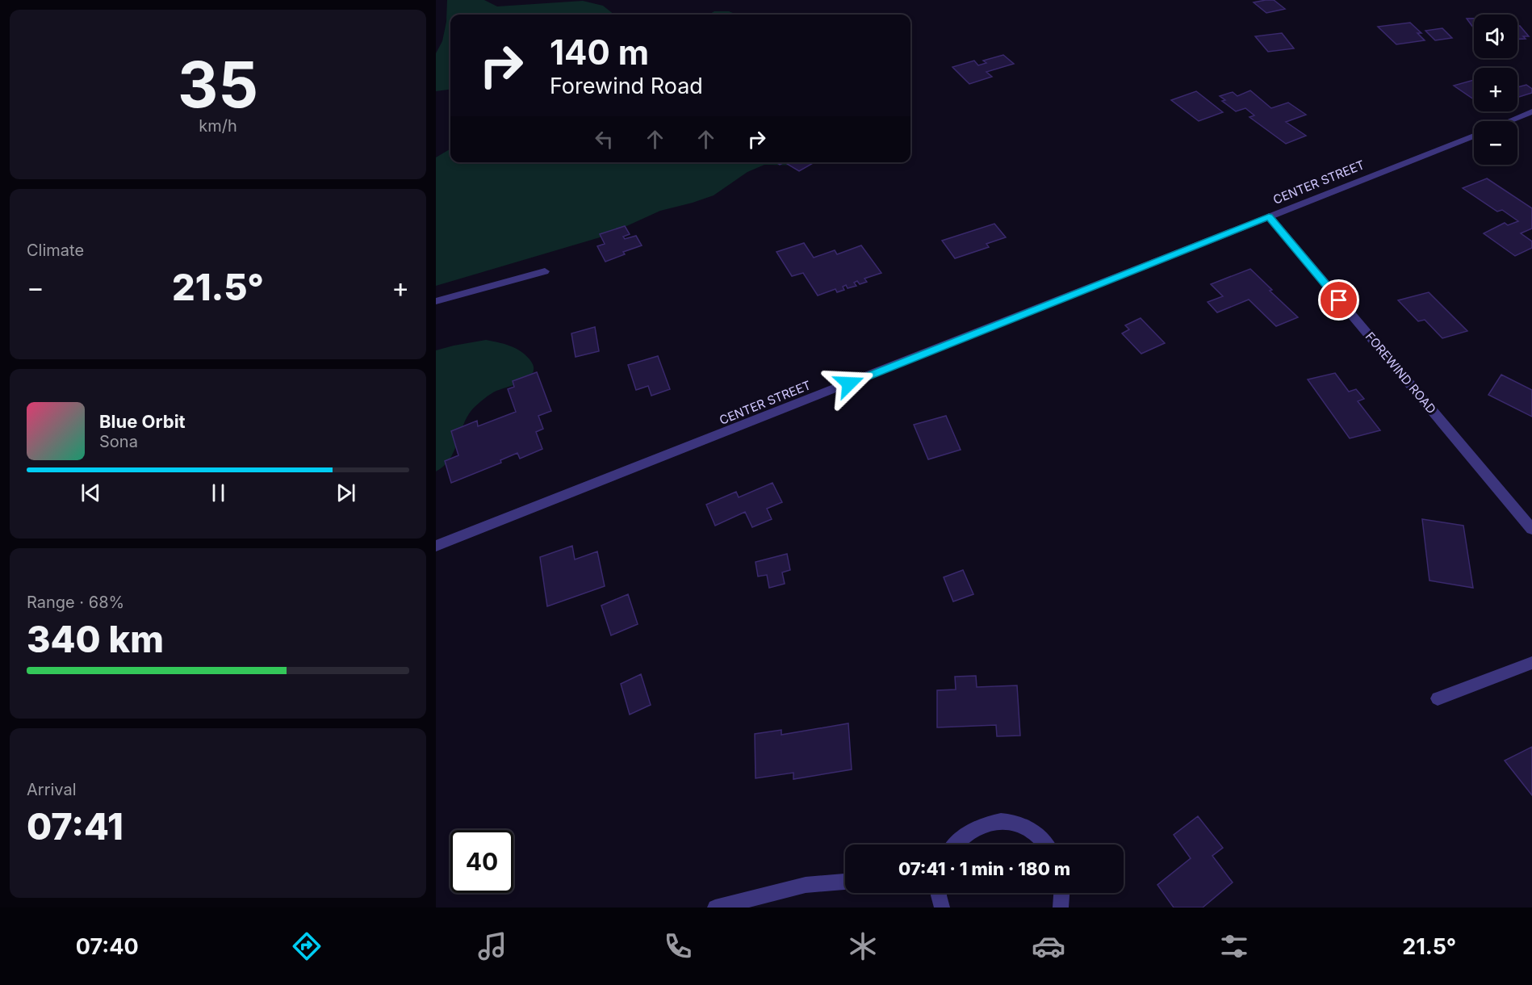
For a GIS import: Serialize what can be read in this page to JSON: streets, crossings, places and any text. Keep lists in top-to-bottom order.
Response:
{
  "streets": {
    "street": ["CENTER STREET", "FOREWIND ROAD"]
  },
  "crossings": [
    ["CENTER STREET", "FOREWIND ROAD"]
  ],
  "page": {
    "tile": [
      ["35", "km/h"],
      "Climate",
      ["Range · 68%", "340 km"],
      ["Arrival", "07:41"]
    ],
    "map_buttons": ["+", "−"],
    "turn": ["140 m", "Forewind Road"],
    "heat": ["−", "21.5°", "+"],
    "song": ["Blue Orbit", "Sona"],
    "limit": "40",
    "trip": "07:41 · 1 min · 180 m",
    "tabs": ["07:40", "21.5°"]
  }
}
